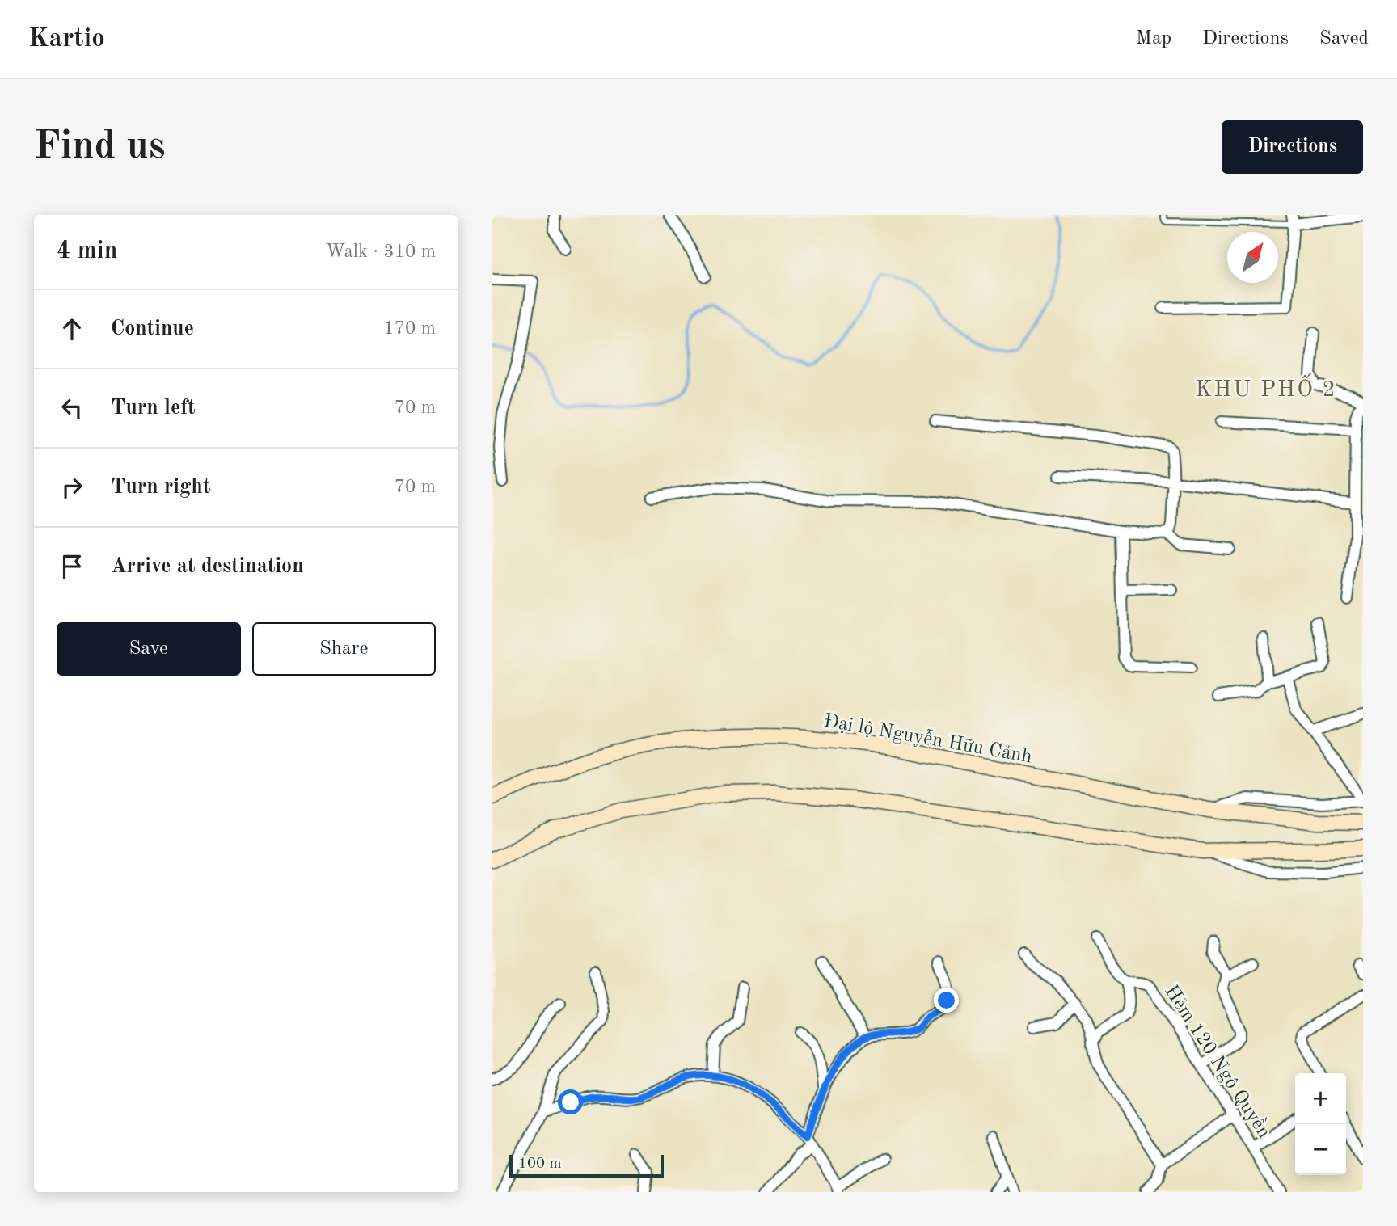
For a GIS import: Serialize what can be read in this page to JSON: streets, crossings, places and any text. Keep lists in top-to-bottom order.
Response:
{
  "streets": {
    "main road": ["Đại lộ Nguyễn Hữu Cảnh"],
    "street": ["Hẻm 120 Ngô Quyền"]
  },
  "districts": ["KHU PHỐ 2"],
  "scale_bar": "100 m",
  "north": "top right",
  "page": {
    "header": "Kartio",
    "nav": ["Map", "Directions", "Saved"],
    "buttons": [
      "Directions",
      ["Save", "Share"]
    ],
    "title": "Find us",
    "heading": ["4 min", "Walk · 310 m"],
    "list": [
      ["Continue", "170 m"],
      ["Turn left", "70 m"],
      ["Turn right", "70 m"],
      "Arrive at destination"
    ],
    "map_buttons": ["+", "−"],
    "scale": "100 m"
  }
}
